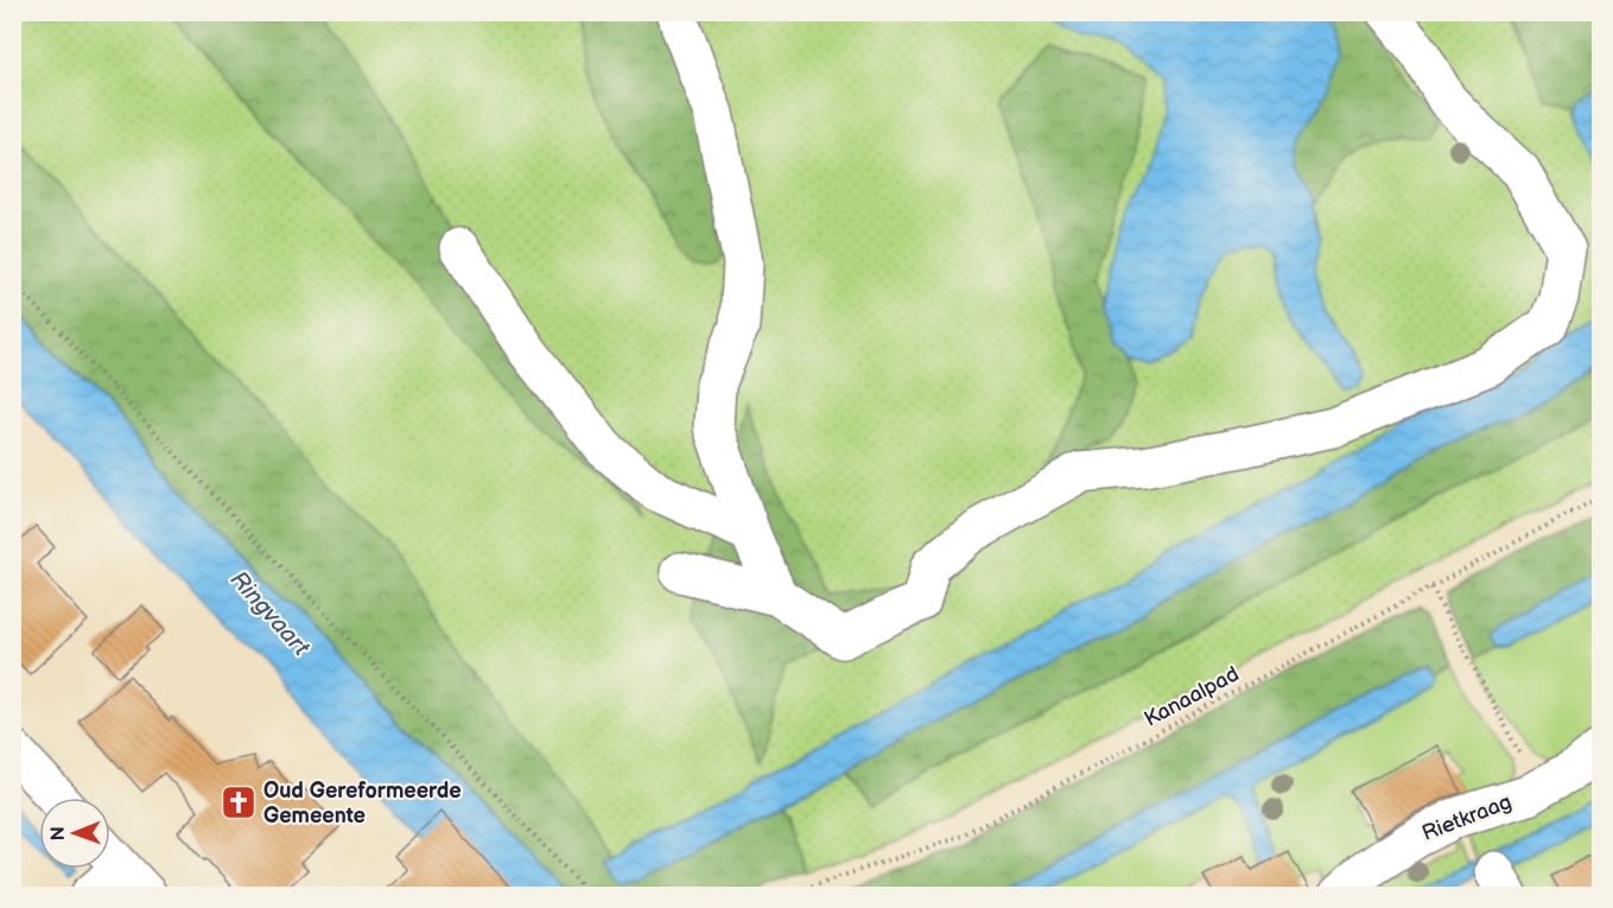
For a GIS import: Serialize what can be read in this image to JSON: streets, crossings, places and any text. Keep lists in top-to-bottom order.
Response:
{
  "streets": {
    "street": ["Rietkraag"],
    "path": ["Kanaalpad"]
  },
  "water": ["Ringvaart"],
  "places": {
    "church": ["Oud Gereformeerde Gemeente"]
  },
  "north": "left"
}
